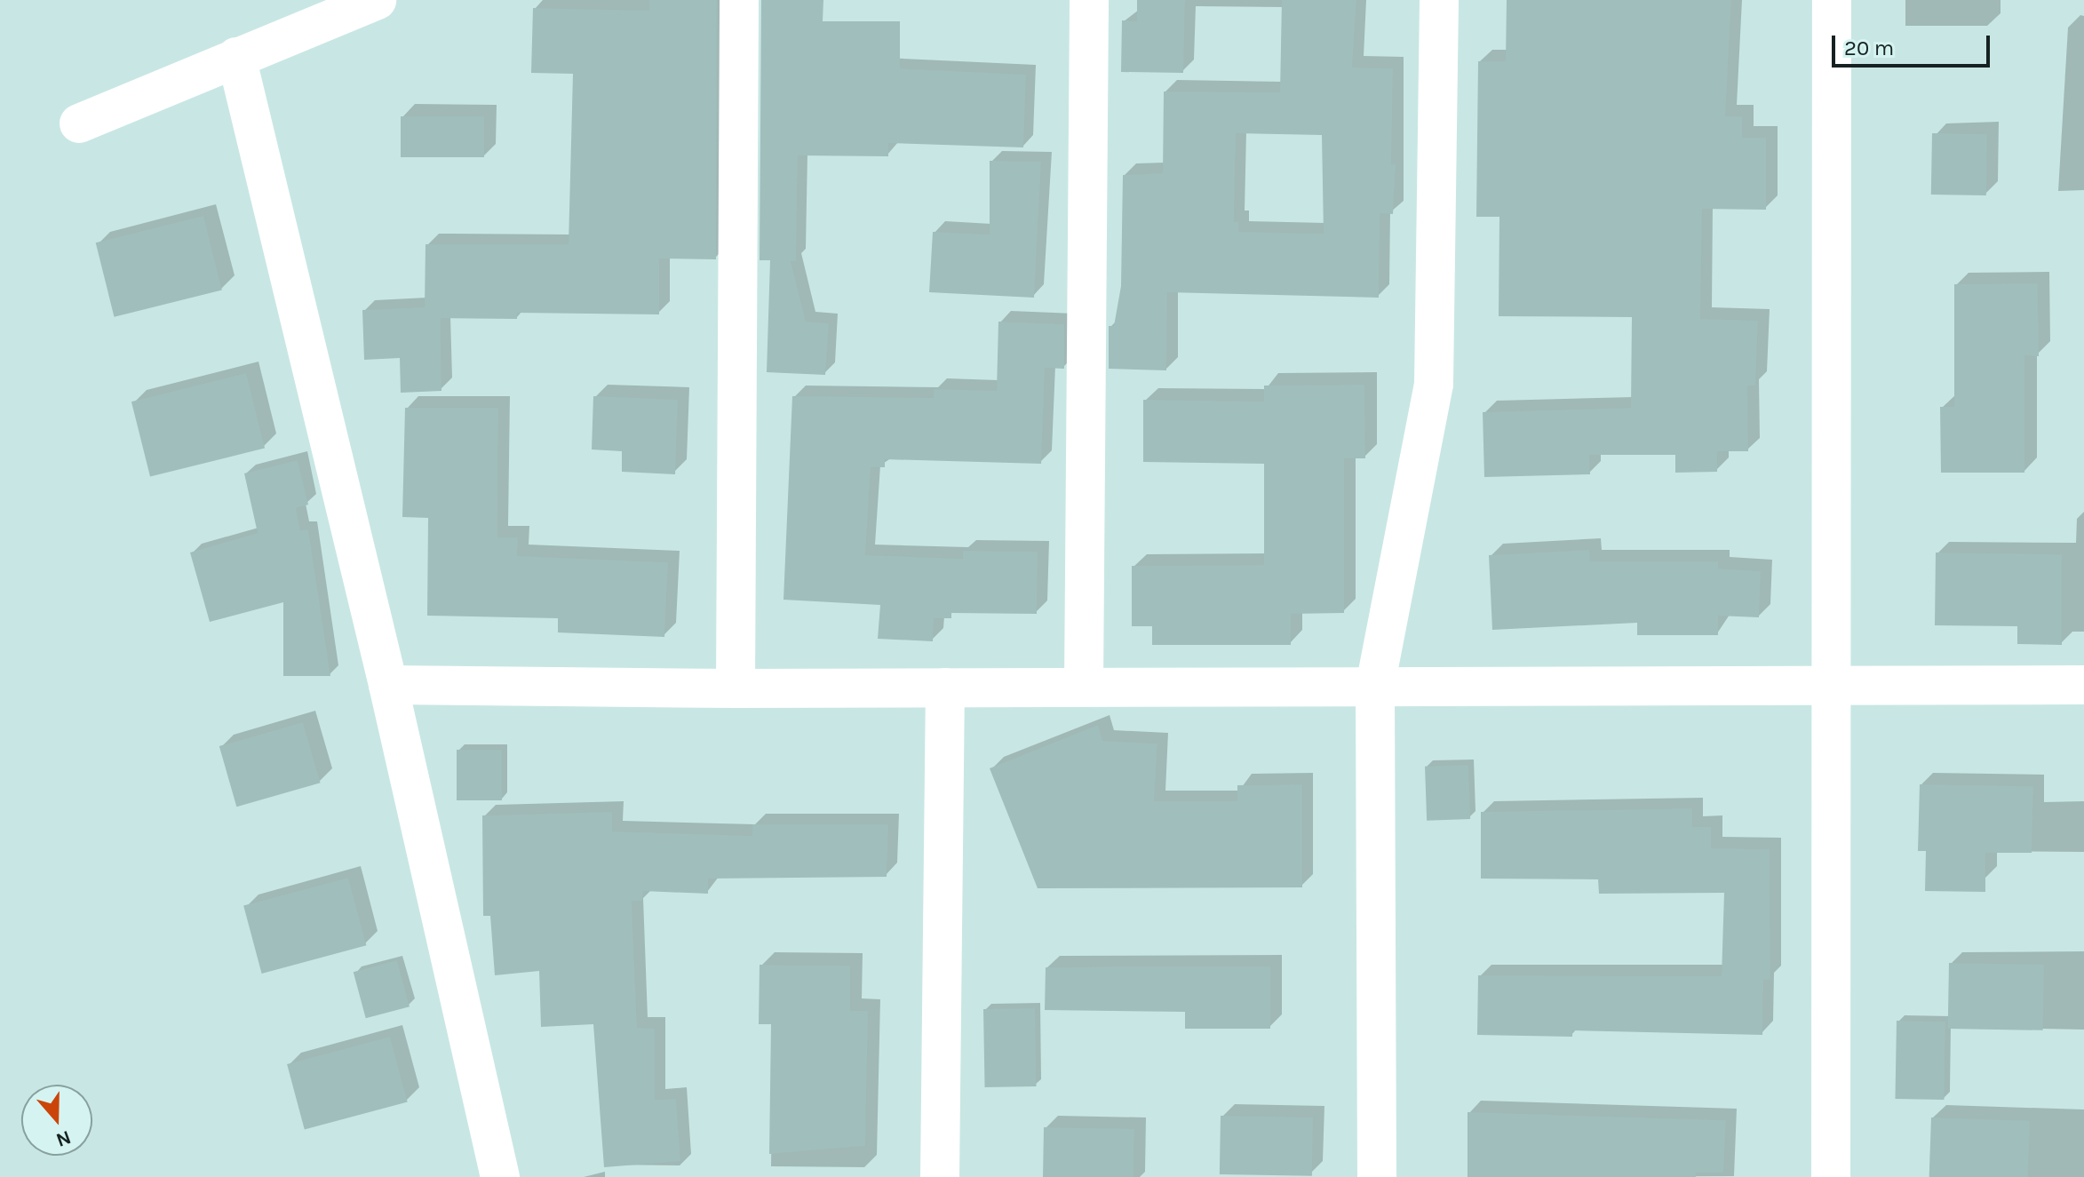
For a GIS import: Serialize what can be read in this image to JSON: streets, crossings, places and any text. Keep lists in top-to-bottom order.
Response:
{
  "scale_bar": "20 m",
  "north": "bottom"
}
